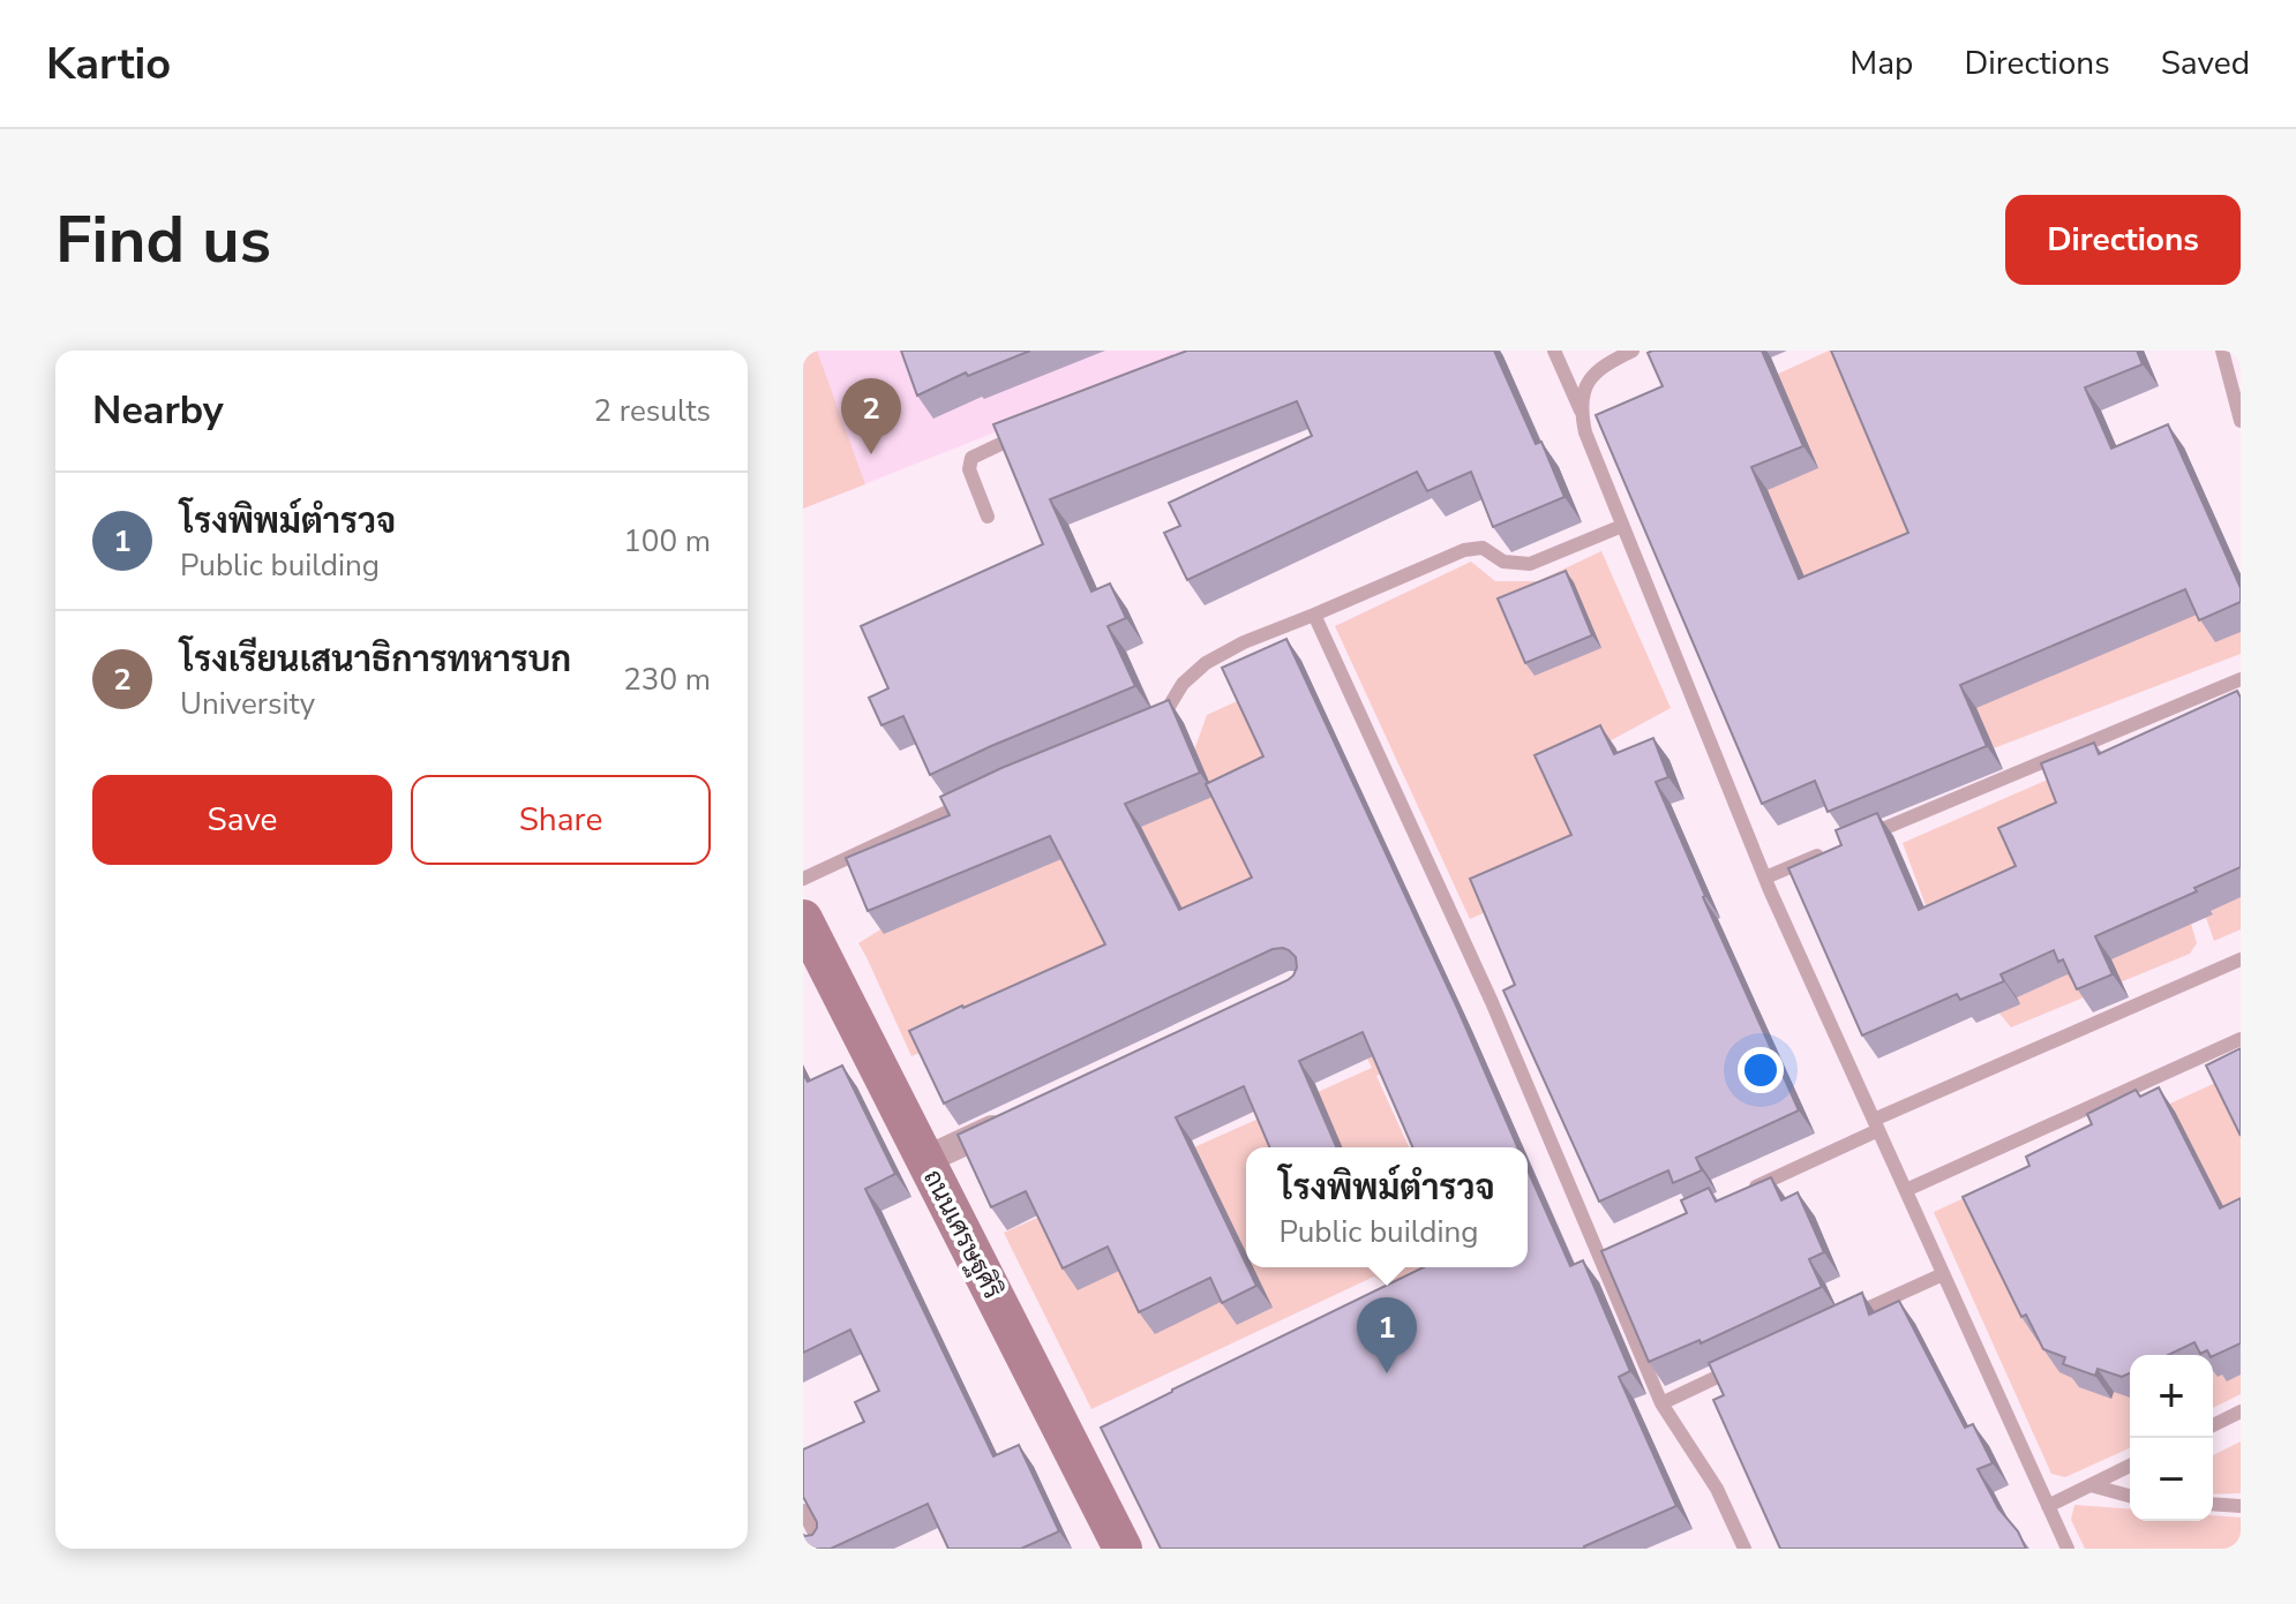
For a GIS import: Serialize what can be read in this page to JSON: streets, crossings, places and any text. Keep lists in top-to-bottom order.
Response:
{
  "streets": {
    "street": ["ถนนเศรษฐศิริ"]
  },
  "page": {
    "header": "Kartio",
    "nav": ["Map", "Directions", "Saved"],
    "buttons": [
      "Directions",
      ["Save", "Share"]
    ],
    "title": "Find us",
    "heading": ["Nearby", "2 results"],
    "pins": ["2", "1"],
    "list": [
      {
        "mark": "1",
        "name": "โรงพิพม์ตำรวจ",
        "note": "Public building",
        "value": "100 m"
      },
      {
        "mark": "2",
        "name": "โรงเรียนเสนาธิการทหารบก",
        "note": "University",
        "value": "230 m"
      }
    ],
    "popup": ["โรงพิพม์ตำรวจ", "Public building"],
    "map_buttons": ["+", "−"]
  }
}
